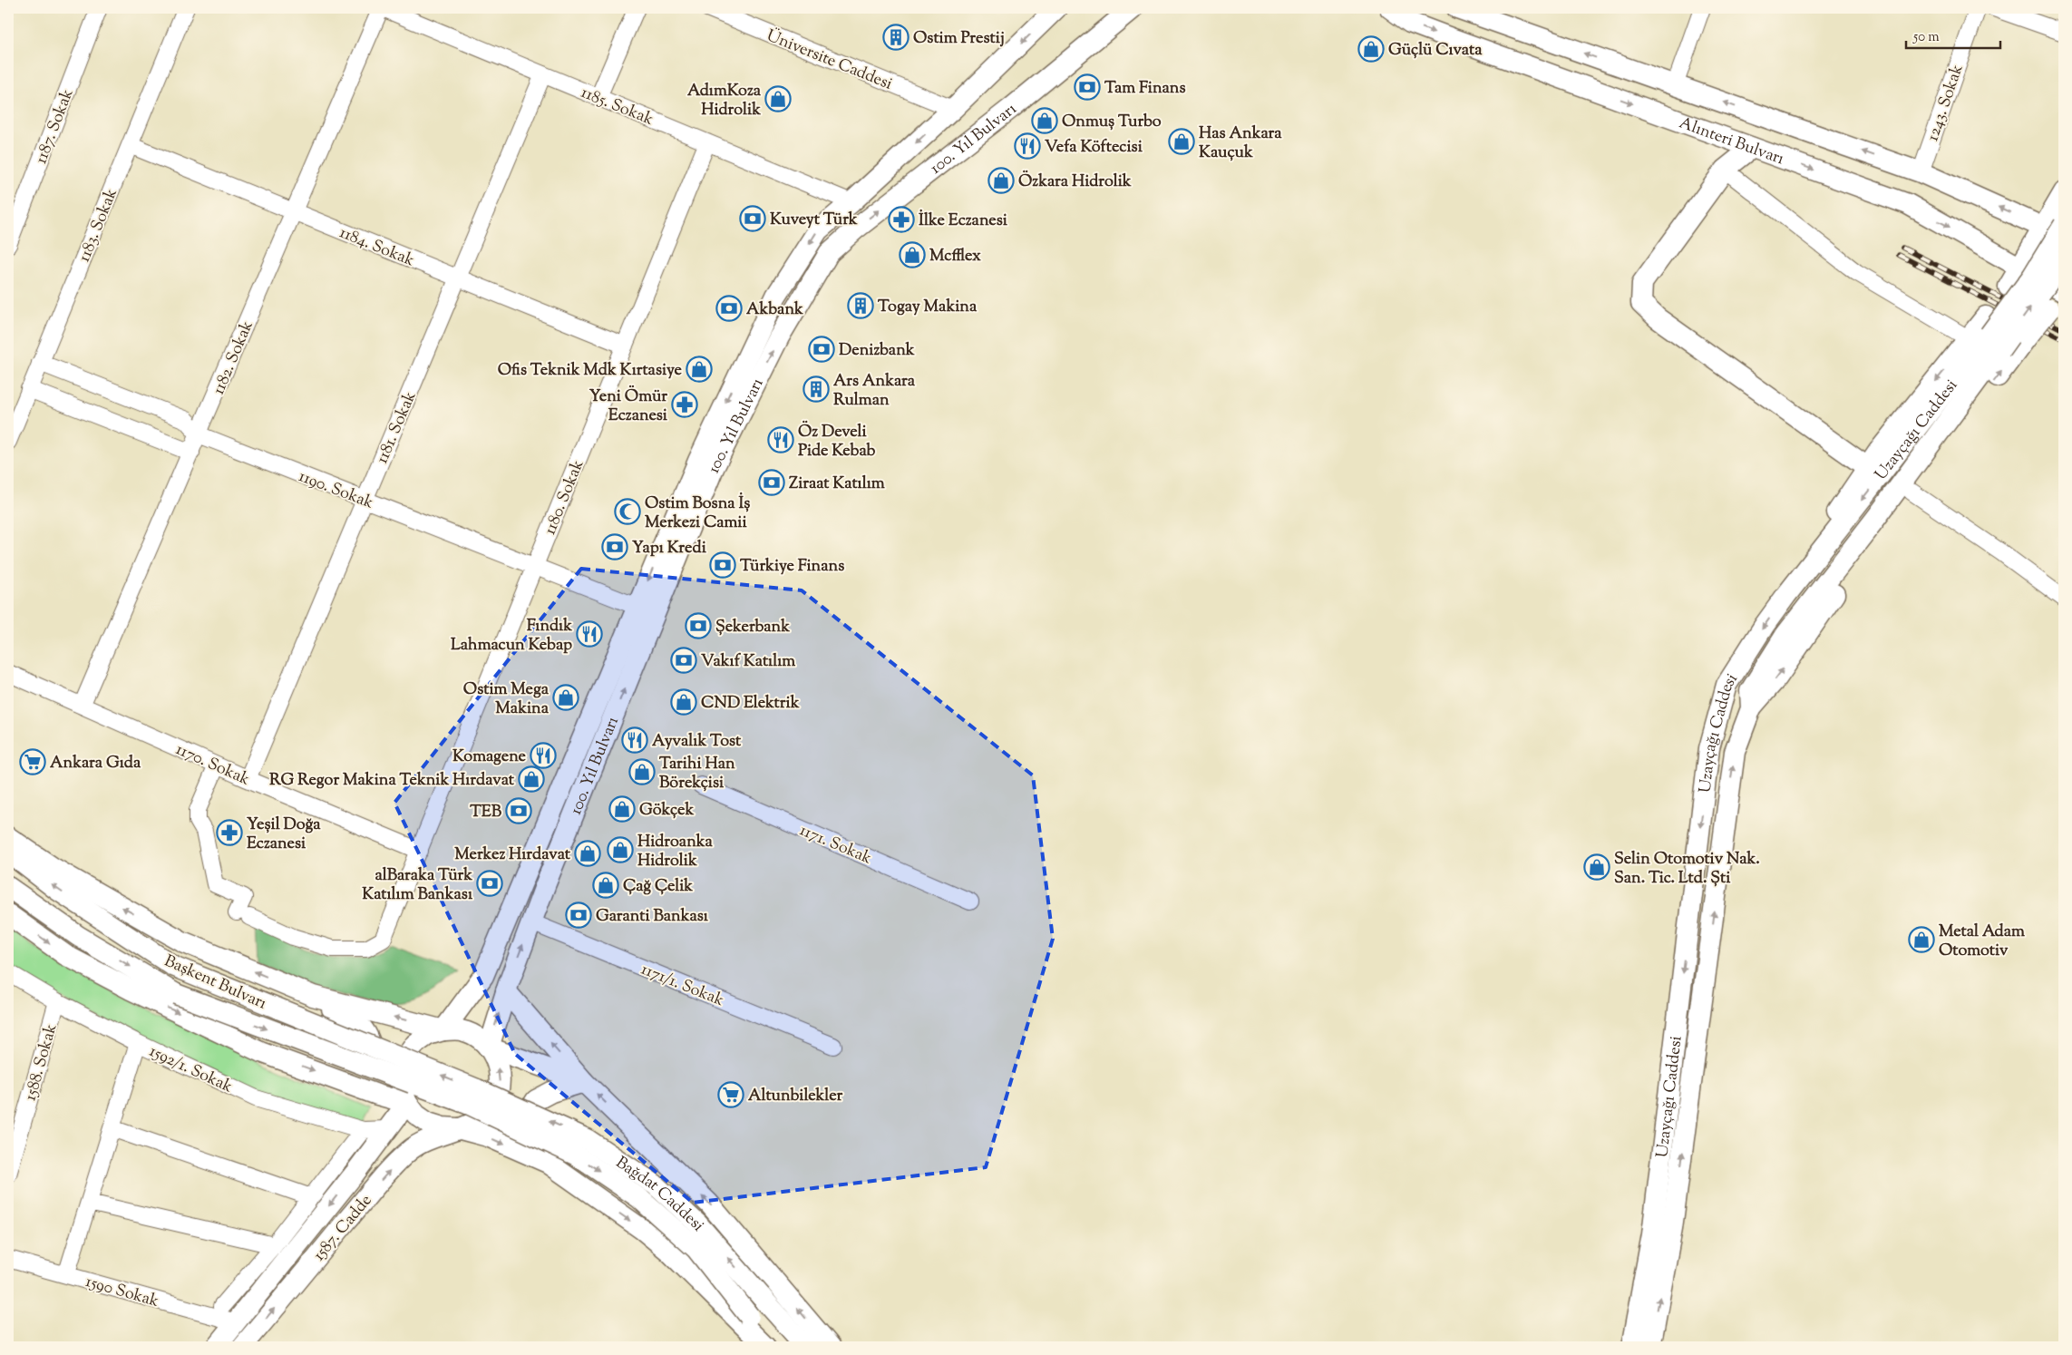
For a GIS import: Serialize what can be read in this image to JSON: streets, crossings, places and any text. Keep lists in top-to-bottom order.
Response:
{
  "streets": {
    "main road": [
      "100. Yıl Bulvarı",
      "Alınteri Bulvarı",
      "Uzayçağı Caddesi",
      "Başkent Bulvarı",
      "Bağdat Caddesi",
      "1587. Cadde"
    ],
    "street": [
      "Üniversite Caddesi",
      "1243. Sokak",
      "1185. Sokak",
      "1187. Sokak",
      "1183. Sokak",
      "1184. Sokak",
      "1182. Sokak",
      "1181. Sokak",
      "1190. Sokak",
      "1180. Sokak",
      "1170. Sokak",
      "1171. Sokak",
      "1171/1. Sokak",
      "1588. Sokak",
      "1592/1. Sokak",
      "1590 Sokak"
    ]
  },
  "crossings": [
    ["Üniversite Caddesi", "100. Yıl Bulvarı"],
    ["1243. Sokak", "Alınteri Bulvarı"],
    ["1185. Sokak", "100. Yıl Bulvarı"],
    ["1185. Sokak", "1182. Sokak"],
    ["1185. Sokak", "1181. Sokak"],
    ["1185. Sokak", "1180. Sokak"],
    ["100. Yıl Bulvarı", "1190. Sokak"],
    ["100. Yıl Bulvarı", "1171/1. Sokak"],
    ["100. Yıl Bulvarı", "1587. Cadde"],
    ["Alınteri Bulvarı", "Uzayçağı Caddesi"],
    ["1183. Sokak", "1184. Sokak"],
    ["1183. Sokak", "1190. Sokak"],
    ["1184. Sokak", "1182. Sokak"],
    ["1184. Sokak", "1181. Sokak"],
    ["1184. Sokak", "1180. Sokak"],
    ["1182. Sokak", "1190. Sokak"],
    ["1182. Sokak", "1170. Sokak"],
    ["1181. Sokak", "1190. Sokak"],
    ["1181. Sokak", "1170. Sokak"],
    ["1190. Sokak", "1180. Sokak"],
    ["1180. Sokak", "1170. Sokak"],
    ["Başkent Bulvarı", "1587. Cadde"],
    ["1588. Sokak", "1592/1. Sokak"],
    ["1592/1. Sokak", "1587. Cadde"],
    ["1587. Cadde", "1590 Sokak"]
  ],
  "places": {
    "building": ["Ostim Prestij", "Togay Makina", "Ars Ankara Rulman"],
    "shop": [
      "Güçlü Cıvata",
      "AdımKoza Hidrolik",
      "Onmuş Turbo",
      "Has Ankara Kauçuk",
      "Özkara Hidrolik",
      "Mcfflex",
      "Ofis Teknik Mdk Kırtasiye",
      "Ostim Mega Makina",
      "CND Elektrik",
      "Tarihi Han Börekçisi",
      "RG Regor Makina Teknik Hırdavat",
      "Gökçek",
      "Hidroanka Hidrolik",
      "Merkez Hırdavat",
      "Selin Otomotiv Nak. San. Tic. Ltd. Şti",
      "Çağ Çelik",
      "Metal Adam Otomotiv"
    ],
    "bank": [
      "Tam Finans",
      "Kuveyt Türk",
      "Akbank",
      "Denizbank",
      "Ziraat Katılım",
      "Yapı Kredi",
      "Türkiye Finans",
      "Şekerbank",
      "Vakıf Katılım",
      "TEB",
      "alBaraka Türk Katılım Bankası",
      "Garanti Bankası"
    ],
    "restaurant": [
      "Vefa Köftecisi",
      "Öz Develi Pide Kebab",
      "Fındık Lahmacun Kebap",
      "Ayvalık Tost",
      "Komagene"
    ],
    "pharmacy": ["İlke Eczanesi", "Yeni Ömür Eczanesi", "Yeşil Doğa Eczanesi"],
    "mosque": ["Ostim Bosna İş Merkezi Camii"],
    "supermarket": ["Ankara Gıda", "Altunbilekler"]
  },
  "scale_bar": "50 m"
}
